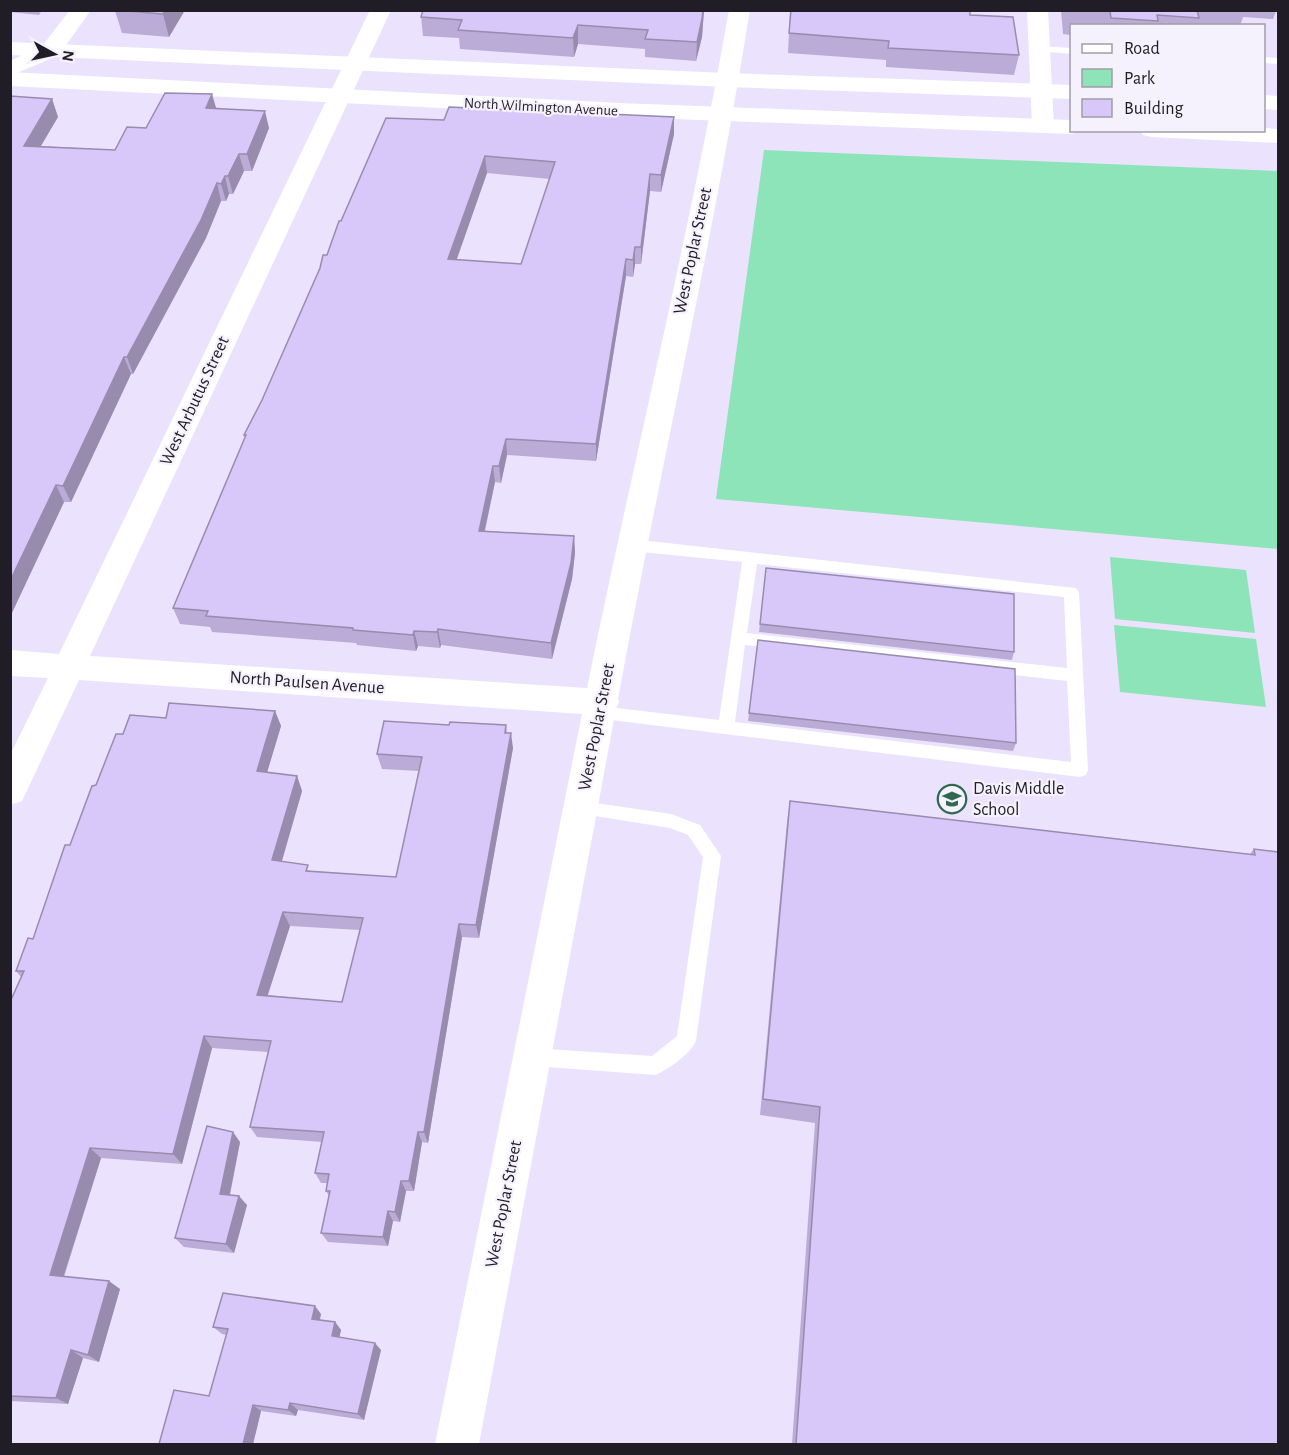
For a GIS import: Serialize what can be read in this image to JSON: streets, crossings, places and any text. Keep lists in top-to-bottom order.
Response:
{
  "streets": {
    "street": [
      "North Wilmington Avenue",
      "West Poplar Street",
      "West Arbutus Street",
      "North Paulsen Avenue"
    ]
  },
  "crossings": [
    ["North Wilmington Avenue", "West Poplar Street"],
    ["North Wilmington Avenue", "West Arbutus Street"],
    ["West Poplar Street", "North Paulsen Avenue"],
    ["West Arbutus Street", "North Paulsen Avenue"]
  ],
  "places": {
    "school or university": ["Davis Middle School"]
  },
  "legend": ["Road", "Park", "Building"],
  "north": "right"
}
